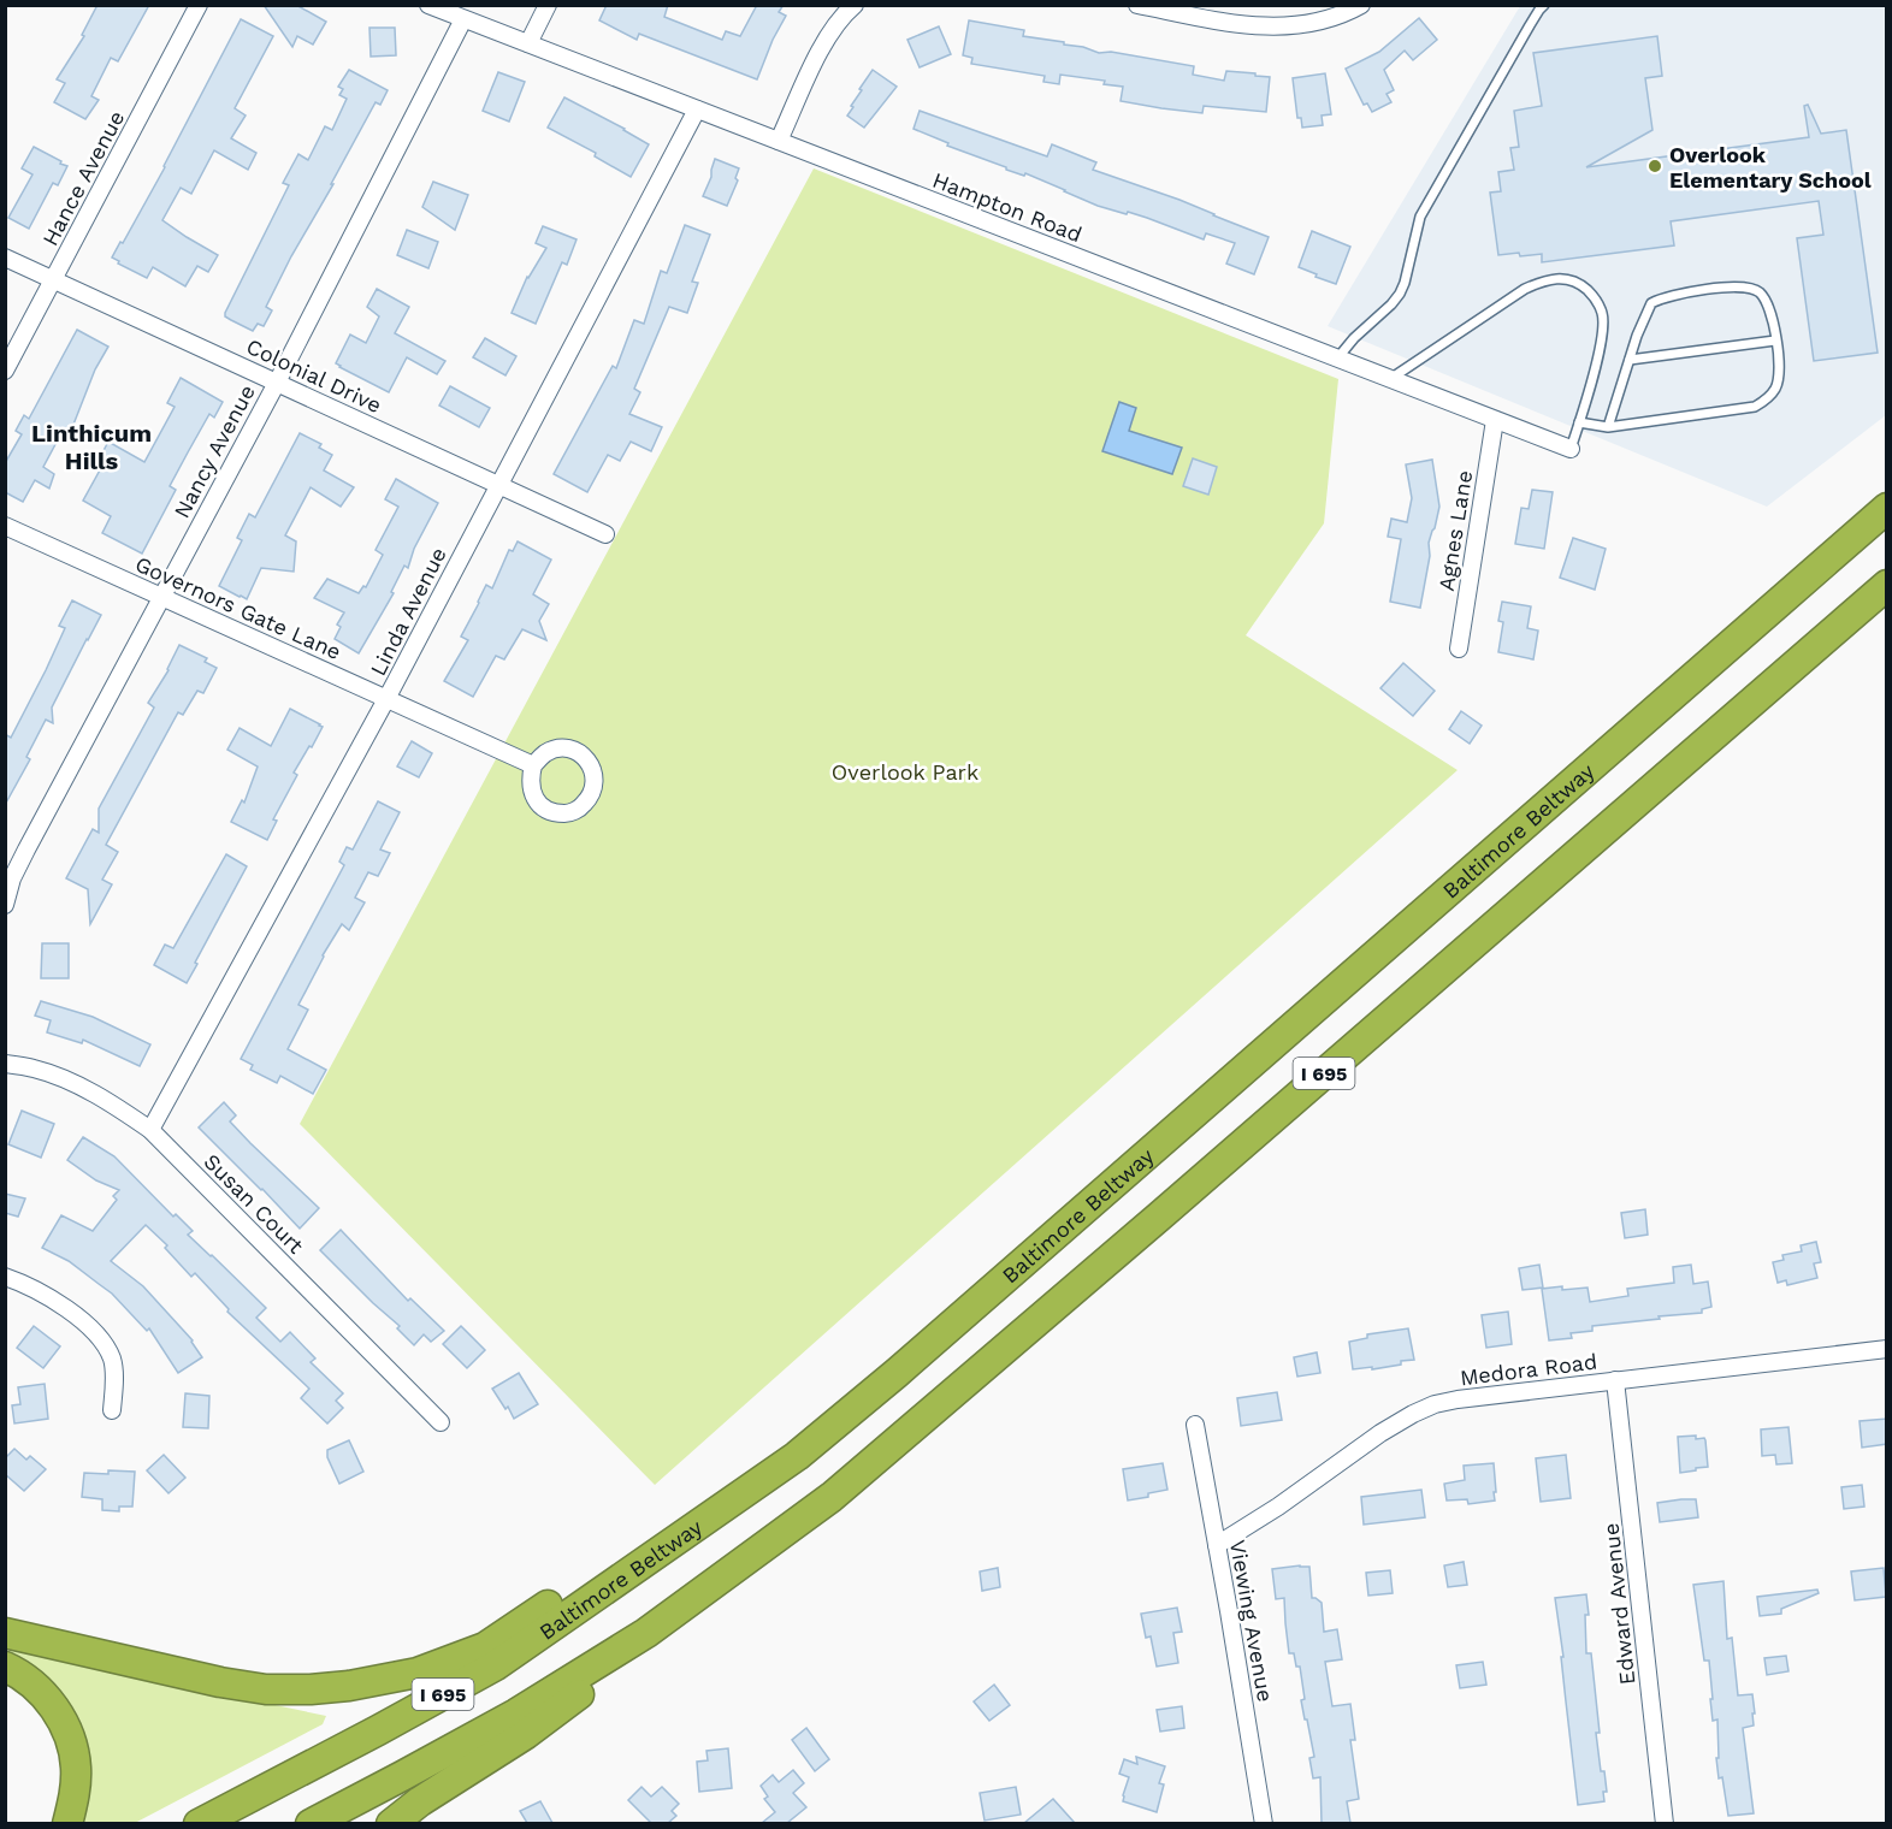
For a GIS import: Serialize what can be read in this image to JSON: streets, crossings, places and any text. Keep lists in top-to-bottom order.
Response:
{
  "streets": {
    "highway": ["Baltimore Beltway", "I 695"],
    "street": [
      "Hance Avenue",
      "Hampton Road",
      "Colonial Drive",
      "Nancy Avenue",
      "Agnes Lane",
      "Governors Gate Lane",
      "Linda Avenue",
      "Susan Court",
      "Medora Road",
      "Edward Avenue",
      "Viewing Avenue"
    ]
  },
  "crossings": [
    ["Hance Avenue", "Colonial Drive"],
    ["Hampton Road", "Nancy Avenue"],
    ["Hampton Road", "Agnes Lane"],
    ["Hampton Road", "Linda Avenue"],
    ["Colonial Drive", "Nancy Avenue"],
    ["Colonial Drive", "Linda Avenue"],
    ["Nancy Avenue", "Governors Gate Lane"],
    ["Governors Gate Lane", "Linda Avenue"],
    ["Linda Avenue", "Susan Court"],
    ["Medora Road", "Edward Avenue"],
    ["Medora Road", "Viewing Avenue"]
  ],
  "districts": ["Linthicum Hills"],
  "parks": ["Overlook Park"],
  "places": ["Overlook Elementary School"]
}
